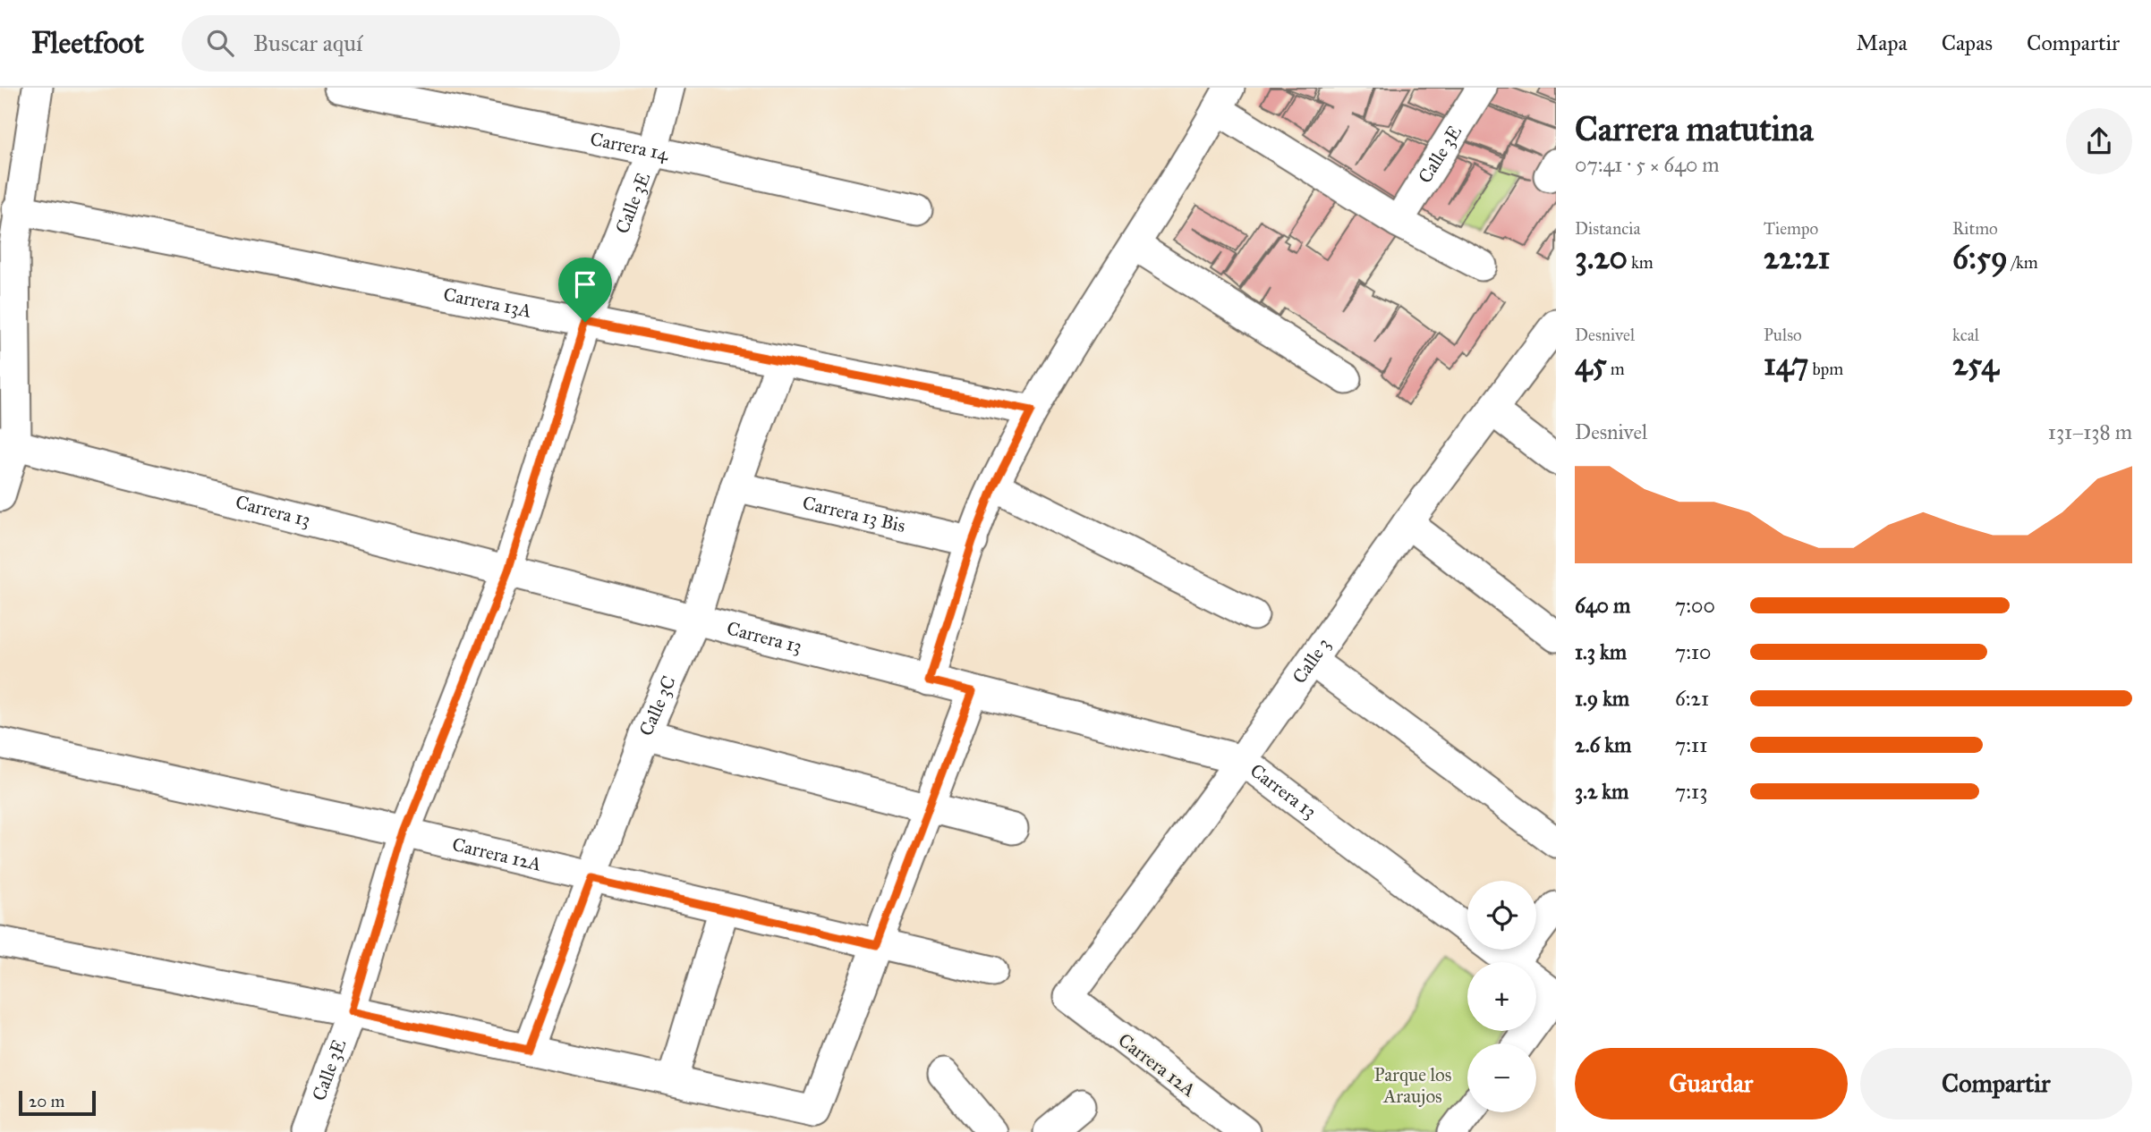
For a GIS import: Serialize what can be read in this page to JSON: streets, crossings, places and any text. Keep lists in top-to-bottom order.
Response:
{
  "streets": {
    "street": [
      "Carrera 14",
      "Calle 3E",
      "Carrera 13A",
      "Carrera 13",
      "Carrera 13 Bis",
      "Calle 3",
      "Calle 3C",
      "Carrera 12A"
    ]
  },
  "crossings": [
    ["Carrera 14", "Calle 3E"],
    ["Calle 3E", "Carrera 13A"],
    ["Calle 3E", "Carrera 13"],
    ["Calle 3E", "Carrera 12A"],
    ["Carrera 13A", "Calle 3C"],
    ["Carrera 13", "Calle 3"],
    ["Carrera 13", "Calle 3C"],
    ["Carrera 13 Bis", "Calle 3C"],
    ["Calle 3", "Carrera 12A"],
    ["Calle 3C", "Carrera 12A"]
  ],
  "parks": ["Parque los Araujos"],
  "scale_bar": "20 m",
  "page": {
    "header": "Fleetfoot",
    "search": "Buscar aquí",
    "nav": ["Mapa", "Capas", "Compartir"],
    "heading": ["Carrera matutina", "07:41 · 5 × 640 m"],
    "stats": [
      ["Distancia", "3.20 km"],
      ["Tiempo", "22:21"],
      ["Ritmo", "6:59 /km"],
      ["Desnivel", "45 m"],
      ["Pulso", "147 bpm"],
      ["kcal", "254"]
    ],
    "chart": ["Desnivel", "131–138 m"],
    "list": [
      {
        "name": "640 m",
        "note": "7:00"
      },
      {
        "name": "1.3 km",
        "note": "7:10"
      },
      {
        "name": "1.9 km",
        "note": "6:21"
      },
      {
        "name": "2.6 km",
        "note": "7:11"
      },
      {
        "name": "3.2 km",
        "note": "7:13"
      }
    ],
    "map_buttons": ["+", "−"],
    "buttons": ["Guardar", "Compartir"],
    "scale": "20 m"
  }
}
